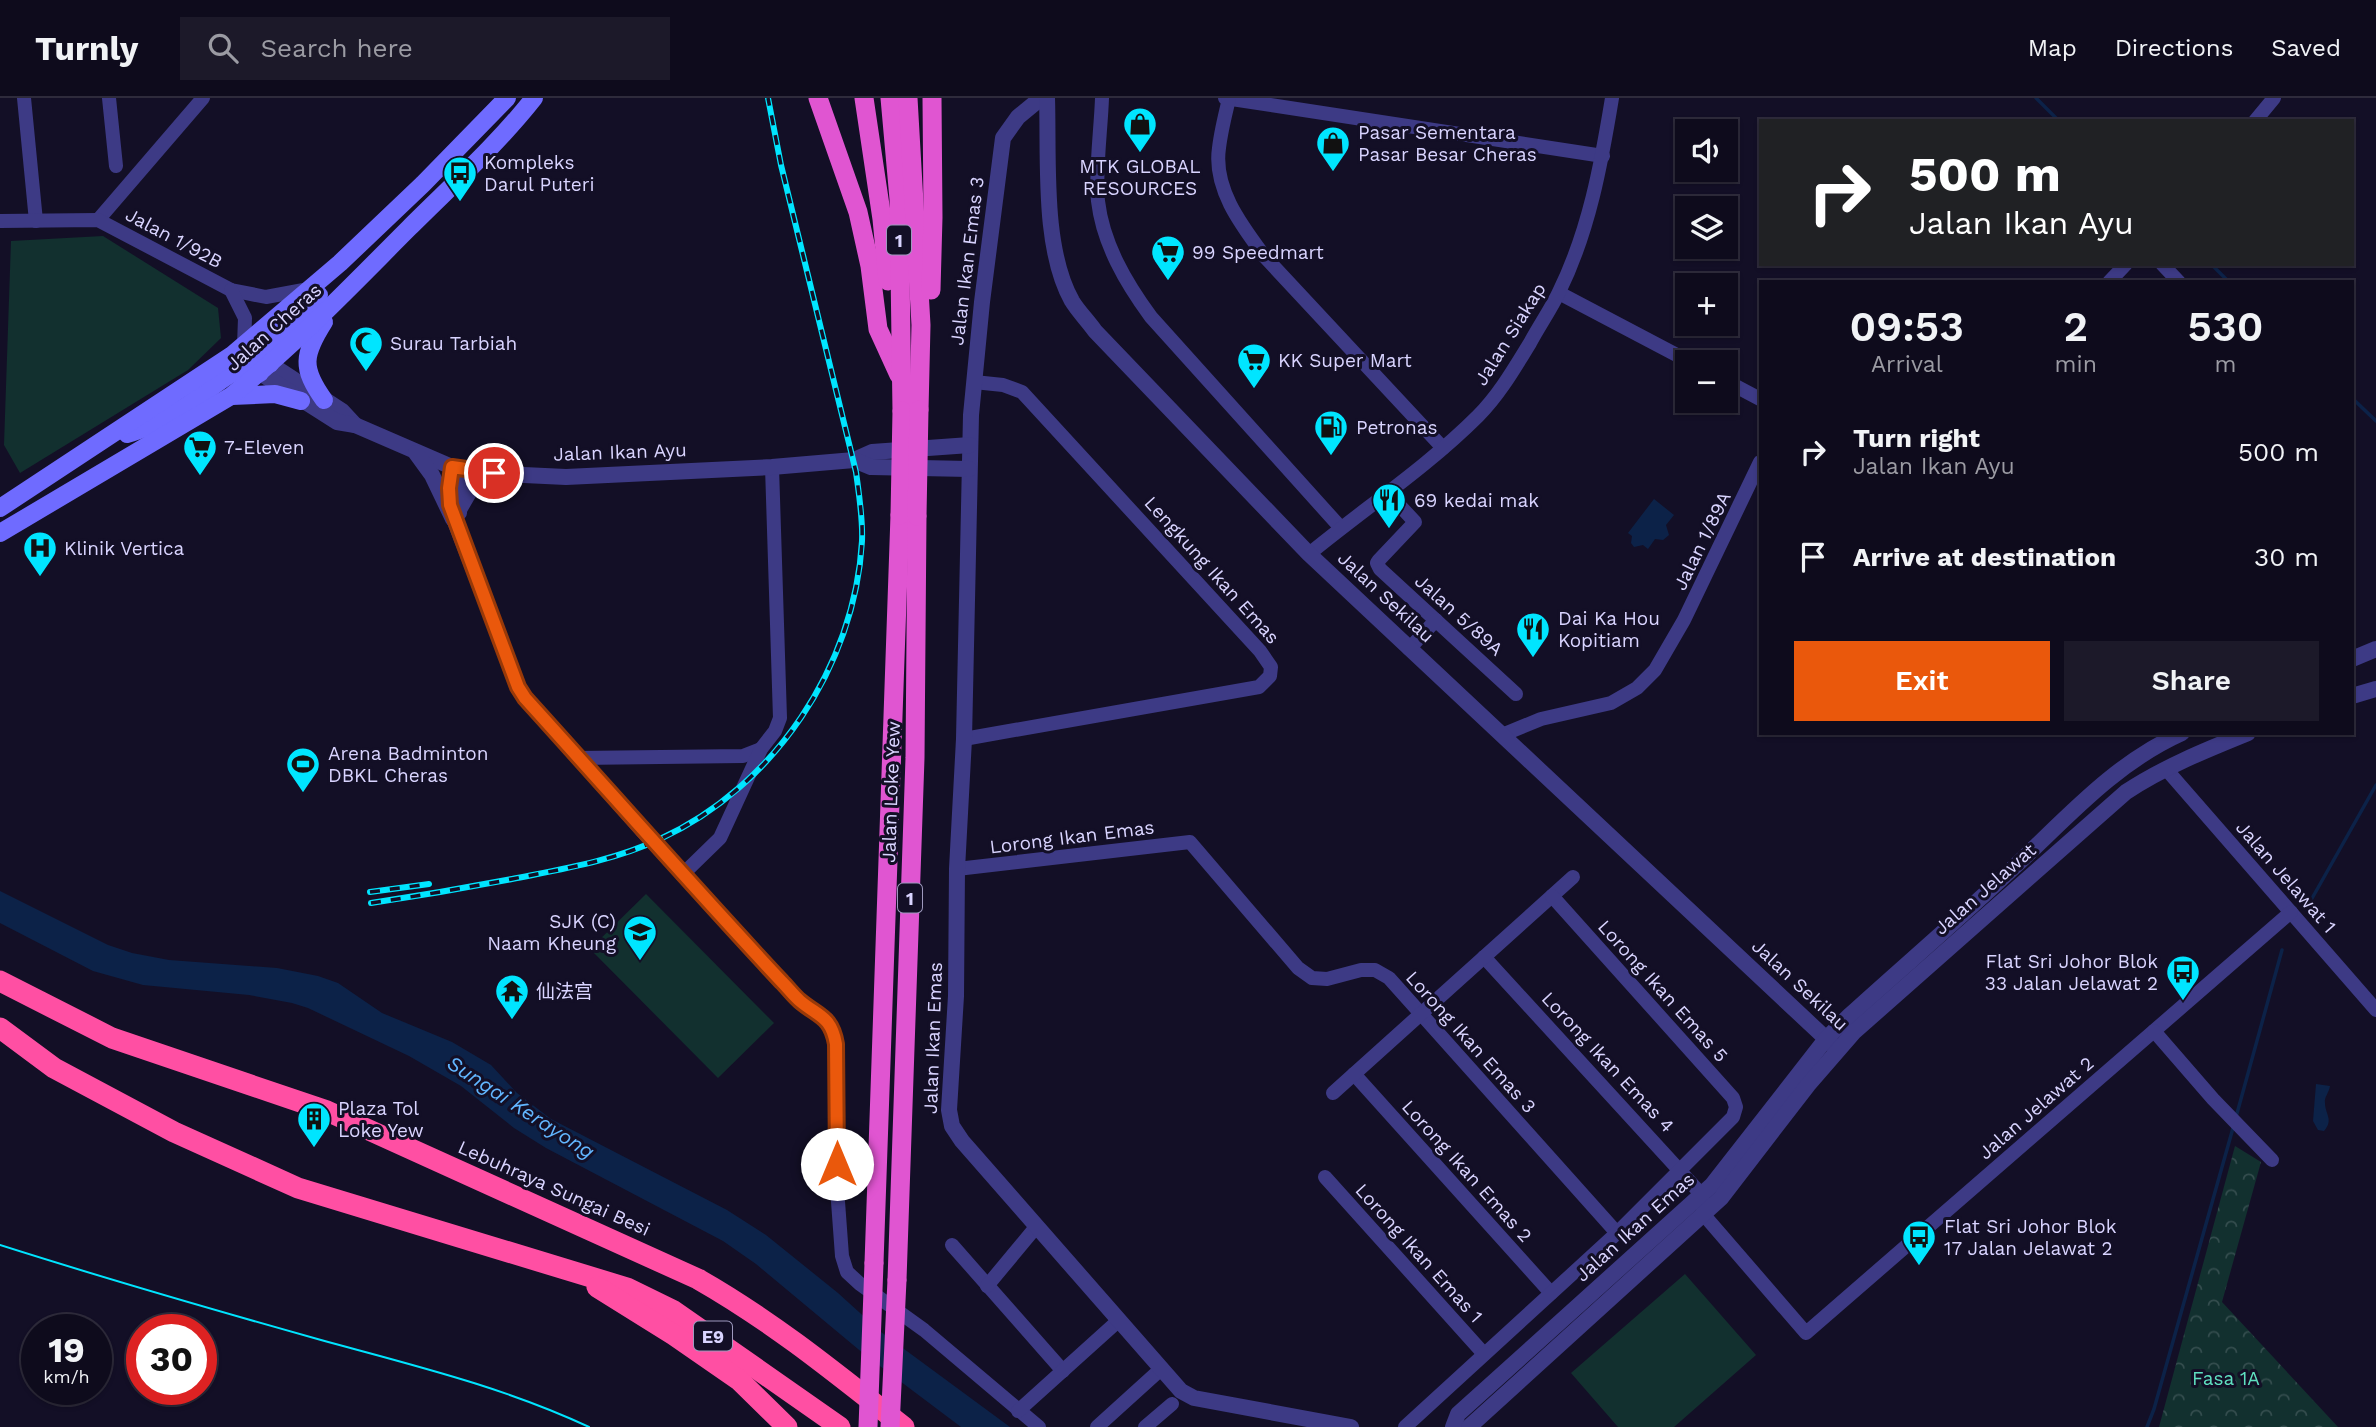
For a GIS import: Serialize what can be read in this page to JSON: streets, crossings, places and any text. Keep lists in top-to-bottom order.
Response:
{
  "streets": {
    "highway": [
      "1",
      "Jalan Loke Yew",
      "Lebuhraya Sungai Besi",
      "E9"
    ],
    "main road": ["Jalan Cheras"],
    "street": [
      "Jalan 1/92B",
      "Jalan Ikan Emas 3",
      "Jalan Siakap",
      "Jalan Ikan Ayu",
      "Jalan 1/89A",
      "Lengkung Ikan Emas",
      "Jalan Sekilau",
      "Jalan 5/89A",
      "Lorong Ikan Emas",
      "Jalan Jelawat 1",
      "Jalan Jelawat",
      "Lorong Ikan Emas 5",
      "Jalan Ikan Emas",
      "Lorong Ikan Emas 3",
      "Lorong Ikan Emas 4",
      "Jalan Jelawat 2",
      "Lorong Ikan Emas 2",
      "Lorong Ikan Emas 1"
    ]
  },
  "crossings": [
    ["Jalan 1/92B", "Jalan Cheras"],
    ["1", "Jalan Loke Yew"],
    ["Jalan Ikan Emas 3", "Jalan Ikan Ayu"],
    ["Jalan Ikan Emas 3", "Lengkung Ikan Emas"],
    ["Jalan Ikan Emas 3", "Jalan Ikan Emas"],
    ["Jalan Cheras", "Jalan Ikan Ayu"],
    ["Jalan Siakap", "Jalan Sekilau"],
    ["Jalan Siakap", "Jalan 5/89A"],
    ["Jalan Ikan Ayu", "Jalan Ikan Emas"],
    ["Jalan 1/89A", "Jalan Sekilau"],
    ["Lengkung Ikan Emas", "Jalan Ikan Emas"],
    ["Jalan Sekilau", "Jalan Jelawat"],
    ["Jalan Sekilau", "Jalan Ikan Emas"],
    ["Lorong Ikan Emas", "Jalan Ikan Emas"],
    ["Lorong Ikan Emas", "Lorong Ikan Emas 3"],
    ["Jalan Jelawat 1", "Jalan Jelawat"],
    ["Jalan Jelawat 1", "Jalan Jelawat 2"],
    ["Jalan Jelawat", "Jalan Ikan Emas"],
    ["Lorong Ikan Emas 5", "Lorong Ikan Emas 4"],
    ["Jalan Ikan Emas", "Lorong Ikan Emas 4"],
    ["Jalan Ikan Emas", "Jalan Jelawat 2"]
  ],
  "water": ["Sungai Kerayong"],
  "parks": ["Fasa 1A"],
  "places": {
    "shop": ["MTK GLOBAL RESOURCES", "Pasar Sementara Pasar Besar Cheras"],
    "bus stop": ["Kompleks Darul Puteri", "Flat Sri Johor Blok 33 Jalan Jelawat 2", "Flat Sri Johor Blok 17 Jalan Jelawat 2"],
    "supermarket": ["99 Speedmart", "KK Super Mart", "7-Eleven"],
    "mosque": ["Surau Tarbiah"],
    "fuel station": ["Petronas"],
    "restaurant": ["69 kedai mak", "Dai Ka Hou Kopitiam"],
    "hospital": ["Klinik Vertica"],
    "sports": ["Arena Badminton DBKL Cheras"],
    "school or university": ["SJK (C) Naam Kheung"],
    "temple": ["仙法宫"],
    "building": ["Plaza Tol Loke Yew"]
  },
  "page": {
    "header": "Turnly",
    "search": "Search here",
    "nav": ["Map", "Directions", "Saved"],
    "map_buttons": ["+", "−"],
    "turn": ["500 m", "Jalan Ikan Ayu"],
    "eta": [
      "09:53",
      "Arrival",
      "2",
      "min",
      "530",
      "m"
    ],
    "list": [
      {
        "name": "Turn right",
        "note": "Jalan Ikan Ayu",
        "value": "500 m"
      },
      {
        "name": "Arrive at destination",
        "value": "30 m"
      }
    ],
    "buttons": ["Exit", "Share"],
    "speed": "19 km/h",
    "limit": "30"
  }
}
